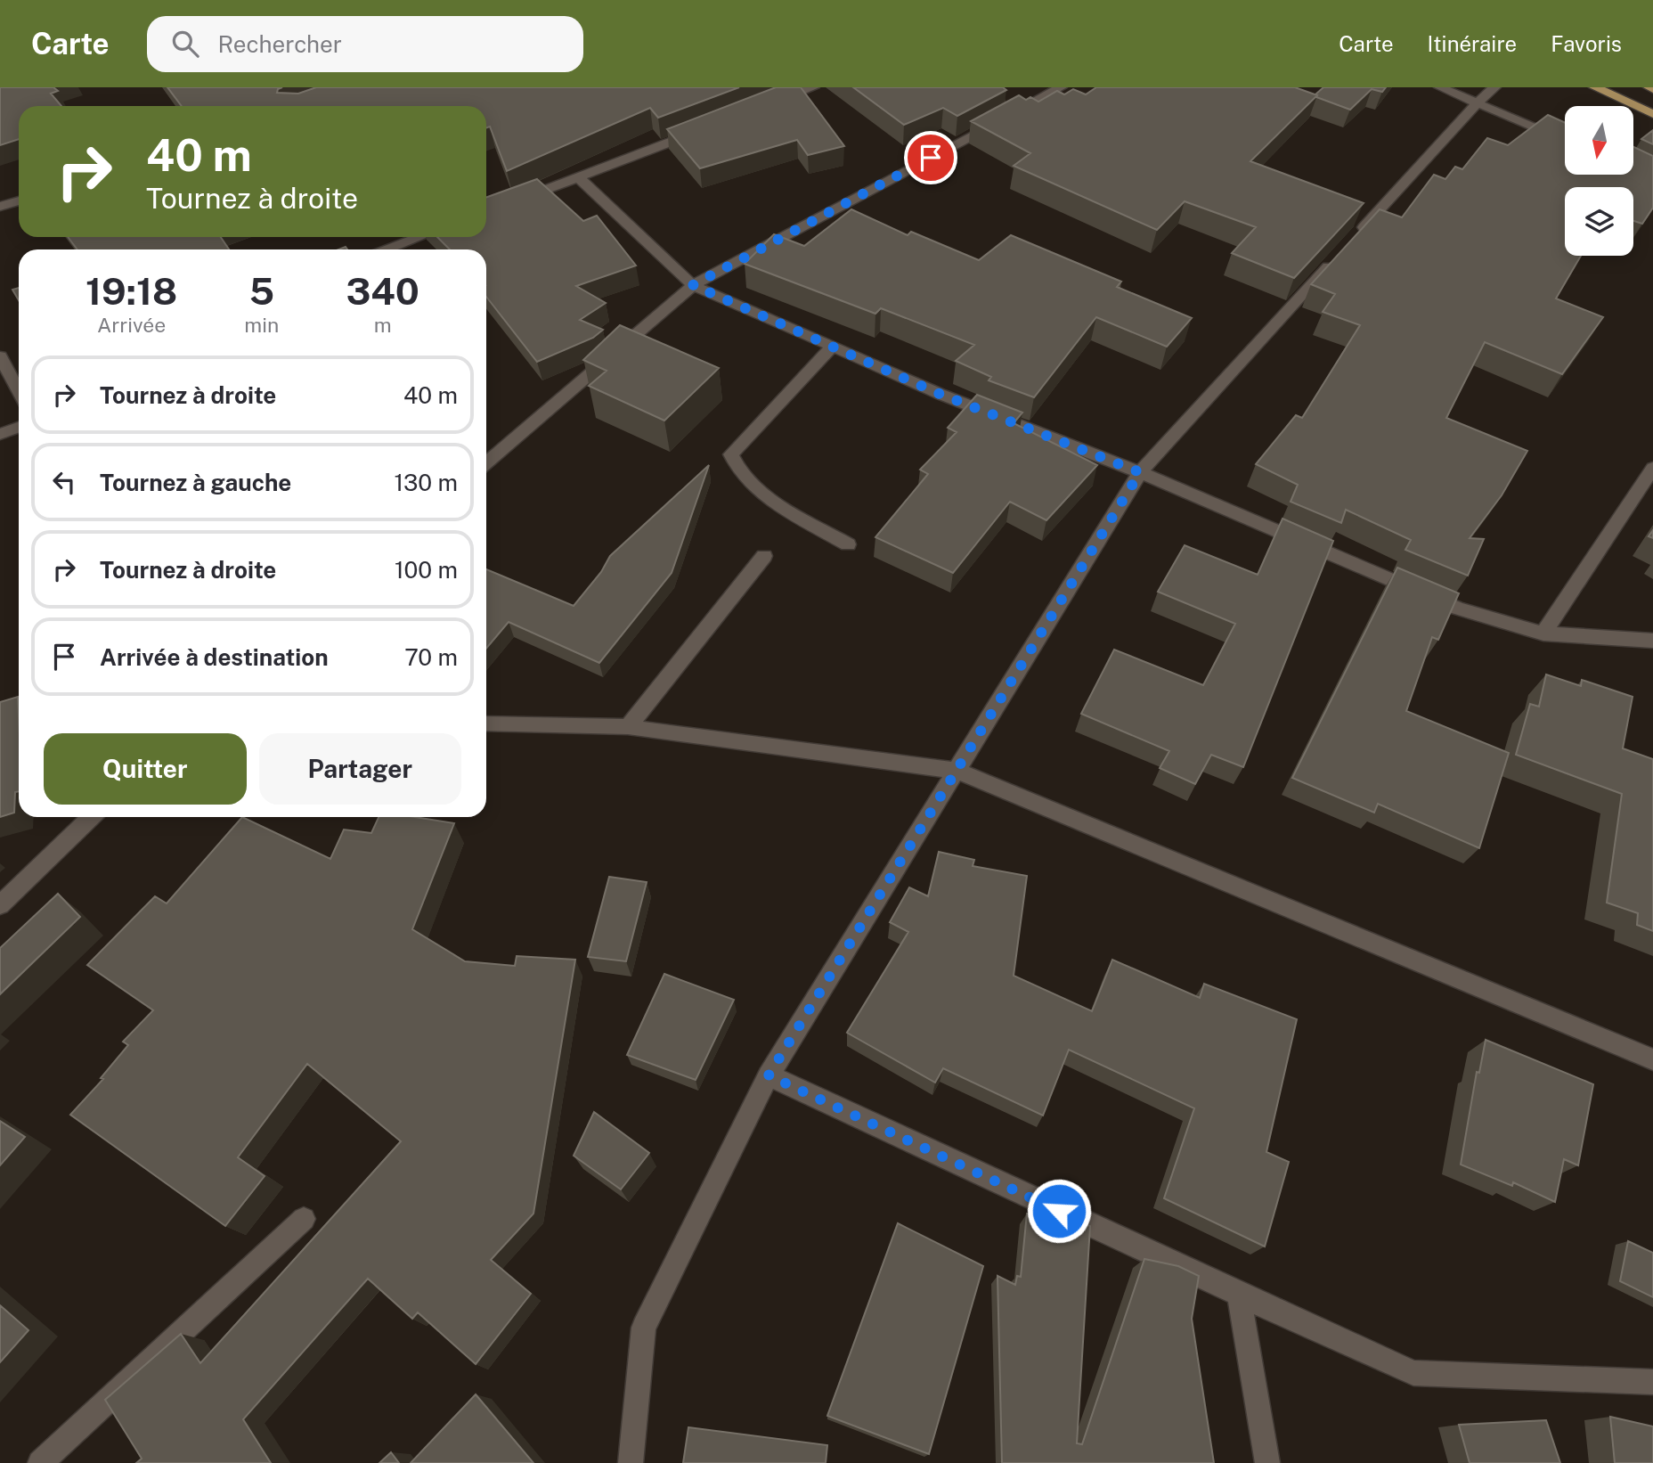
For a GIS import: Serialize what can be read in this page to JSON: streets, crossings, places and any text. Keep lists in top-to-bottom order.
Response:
{
  "north": "bottom",
  "page": {
    "header": "Carte",
    "search": "Rechercher",
    "nav": ["Carte", "Itinéraire", "Favoris"],
    "turn": ["40 m", "Tournez à droite"],
    "eta": [
      "19:18",
      "Arrivée",
      "5",
      "min",
      "340",
      "m"
    ],
    "list": [
      {
        "name": "Tournez à droite",
        "value": "40 m"
      },
      {
        "name": "Tournez à gauche",
        "value": "130 m"
      },
      {
        "name": "Tournez à droite",
        "value": "100 m"
      },
      {
        "name": "Arrivée à destination",
        "value": "70 m"
      }
    ],
    "buttons": ["Quitter", "Partager"]
  }
}
